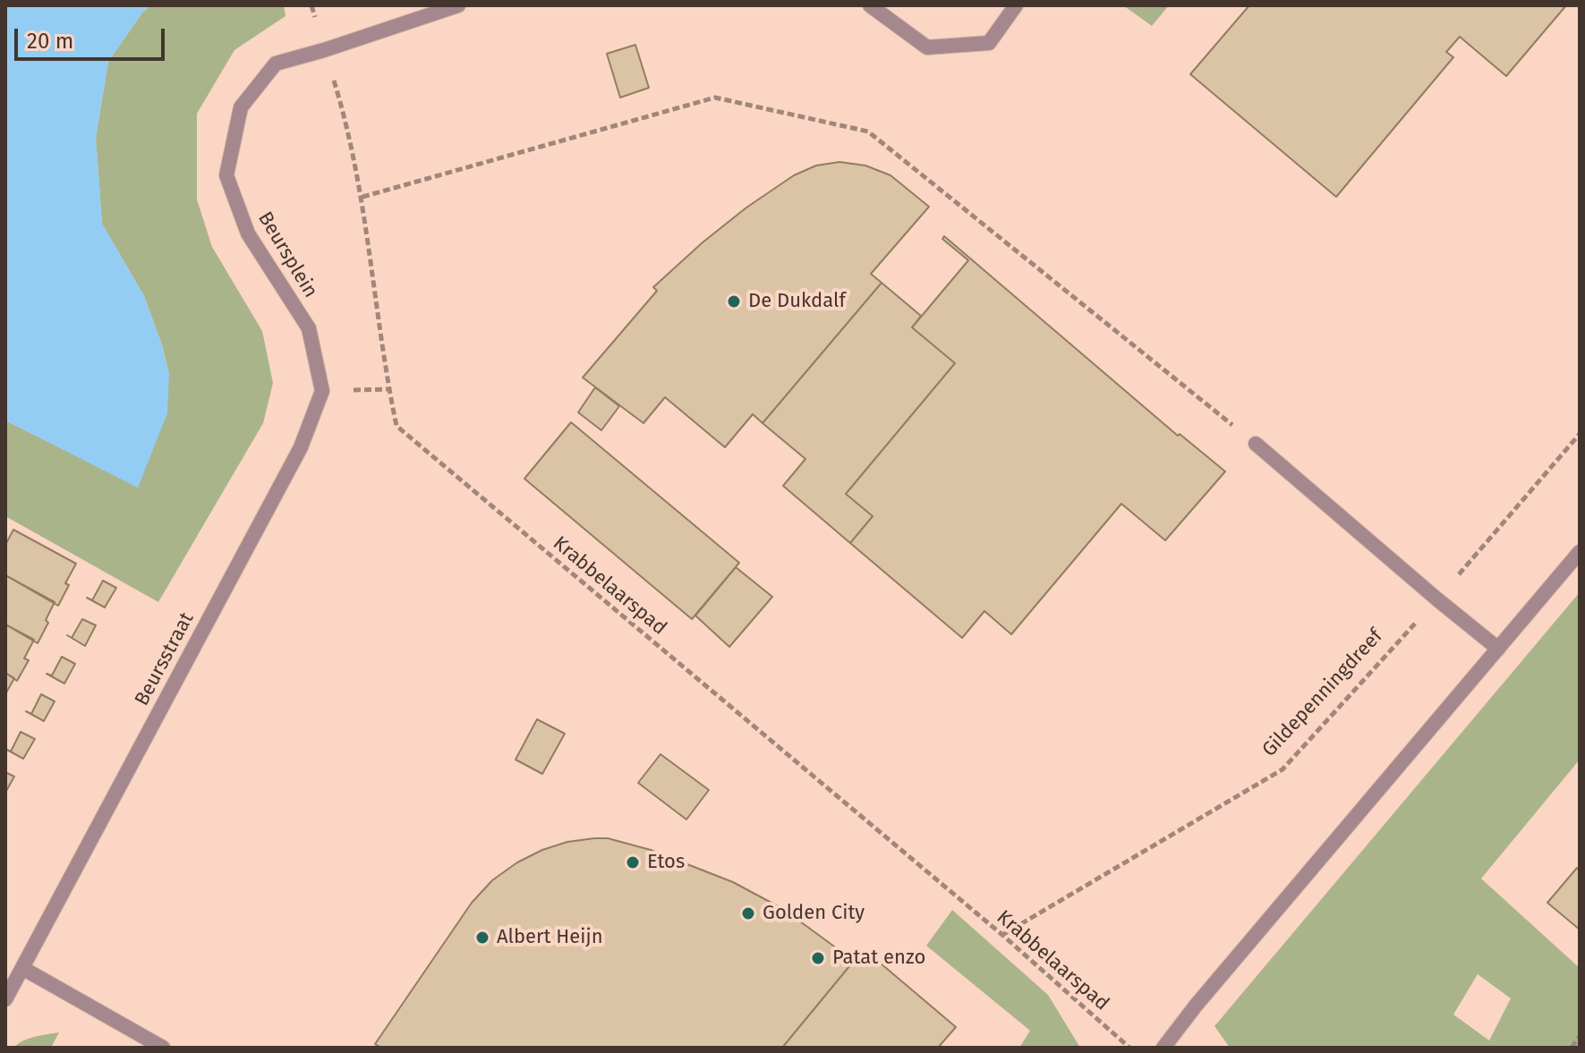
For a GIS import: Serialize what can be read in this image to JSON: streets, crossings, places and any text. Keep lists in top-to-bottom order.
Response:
{
  "streets": {
    "street": ["Beursplein", "Beursstraat"],
    "path": ["Krabbelaarspad", "Gildepenningdreef"]
  },
  "crossings": [
    ["Beursplein", "Krabbelaarspad"],
    ["Beursplein", "Beursstraat"],
    ["Krabbelaarspad", "Gildepenningdreef"]
  ],
  "places": [
    "De Dukdalf",
    "Etos",
    "Golden City",
    "Albert Heijn",
    "Patat enzo"
  ],
  "scale_bar": "20 m"
}
